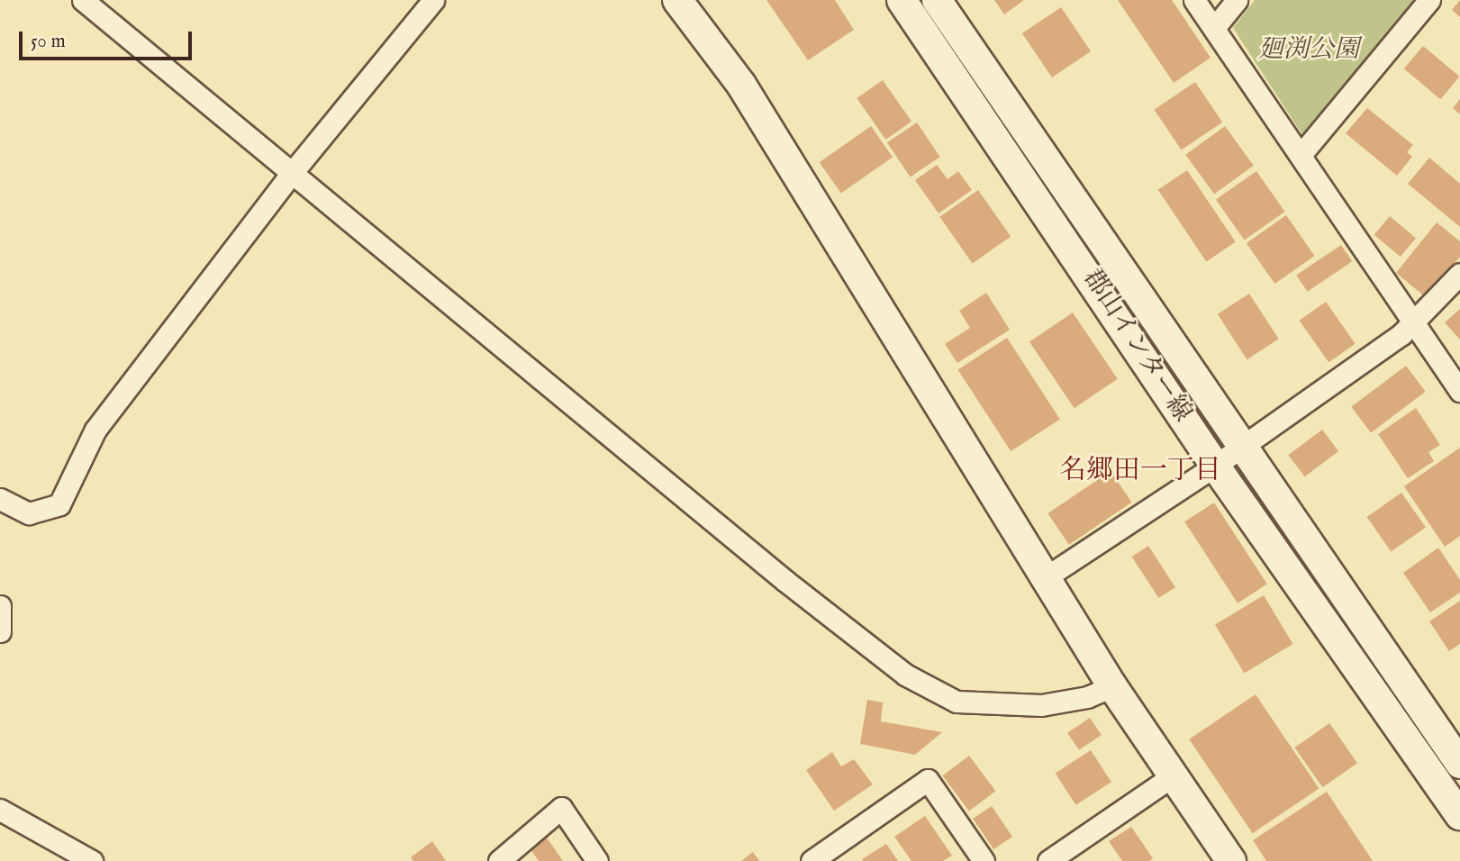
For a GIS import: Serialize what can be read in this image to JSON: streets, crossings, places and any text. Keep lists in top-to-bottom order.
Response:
{
  "streets": {
    "street": ["郡山インター線"]
  },
  "districts": ["名郷田一丁目"],
  "parks": ["廻渕公園"],
  "scale_bar": "50 m"
}
